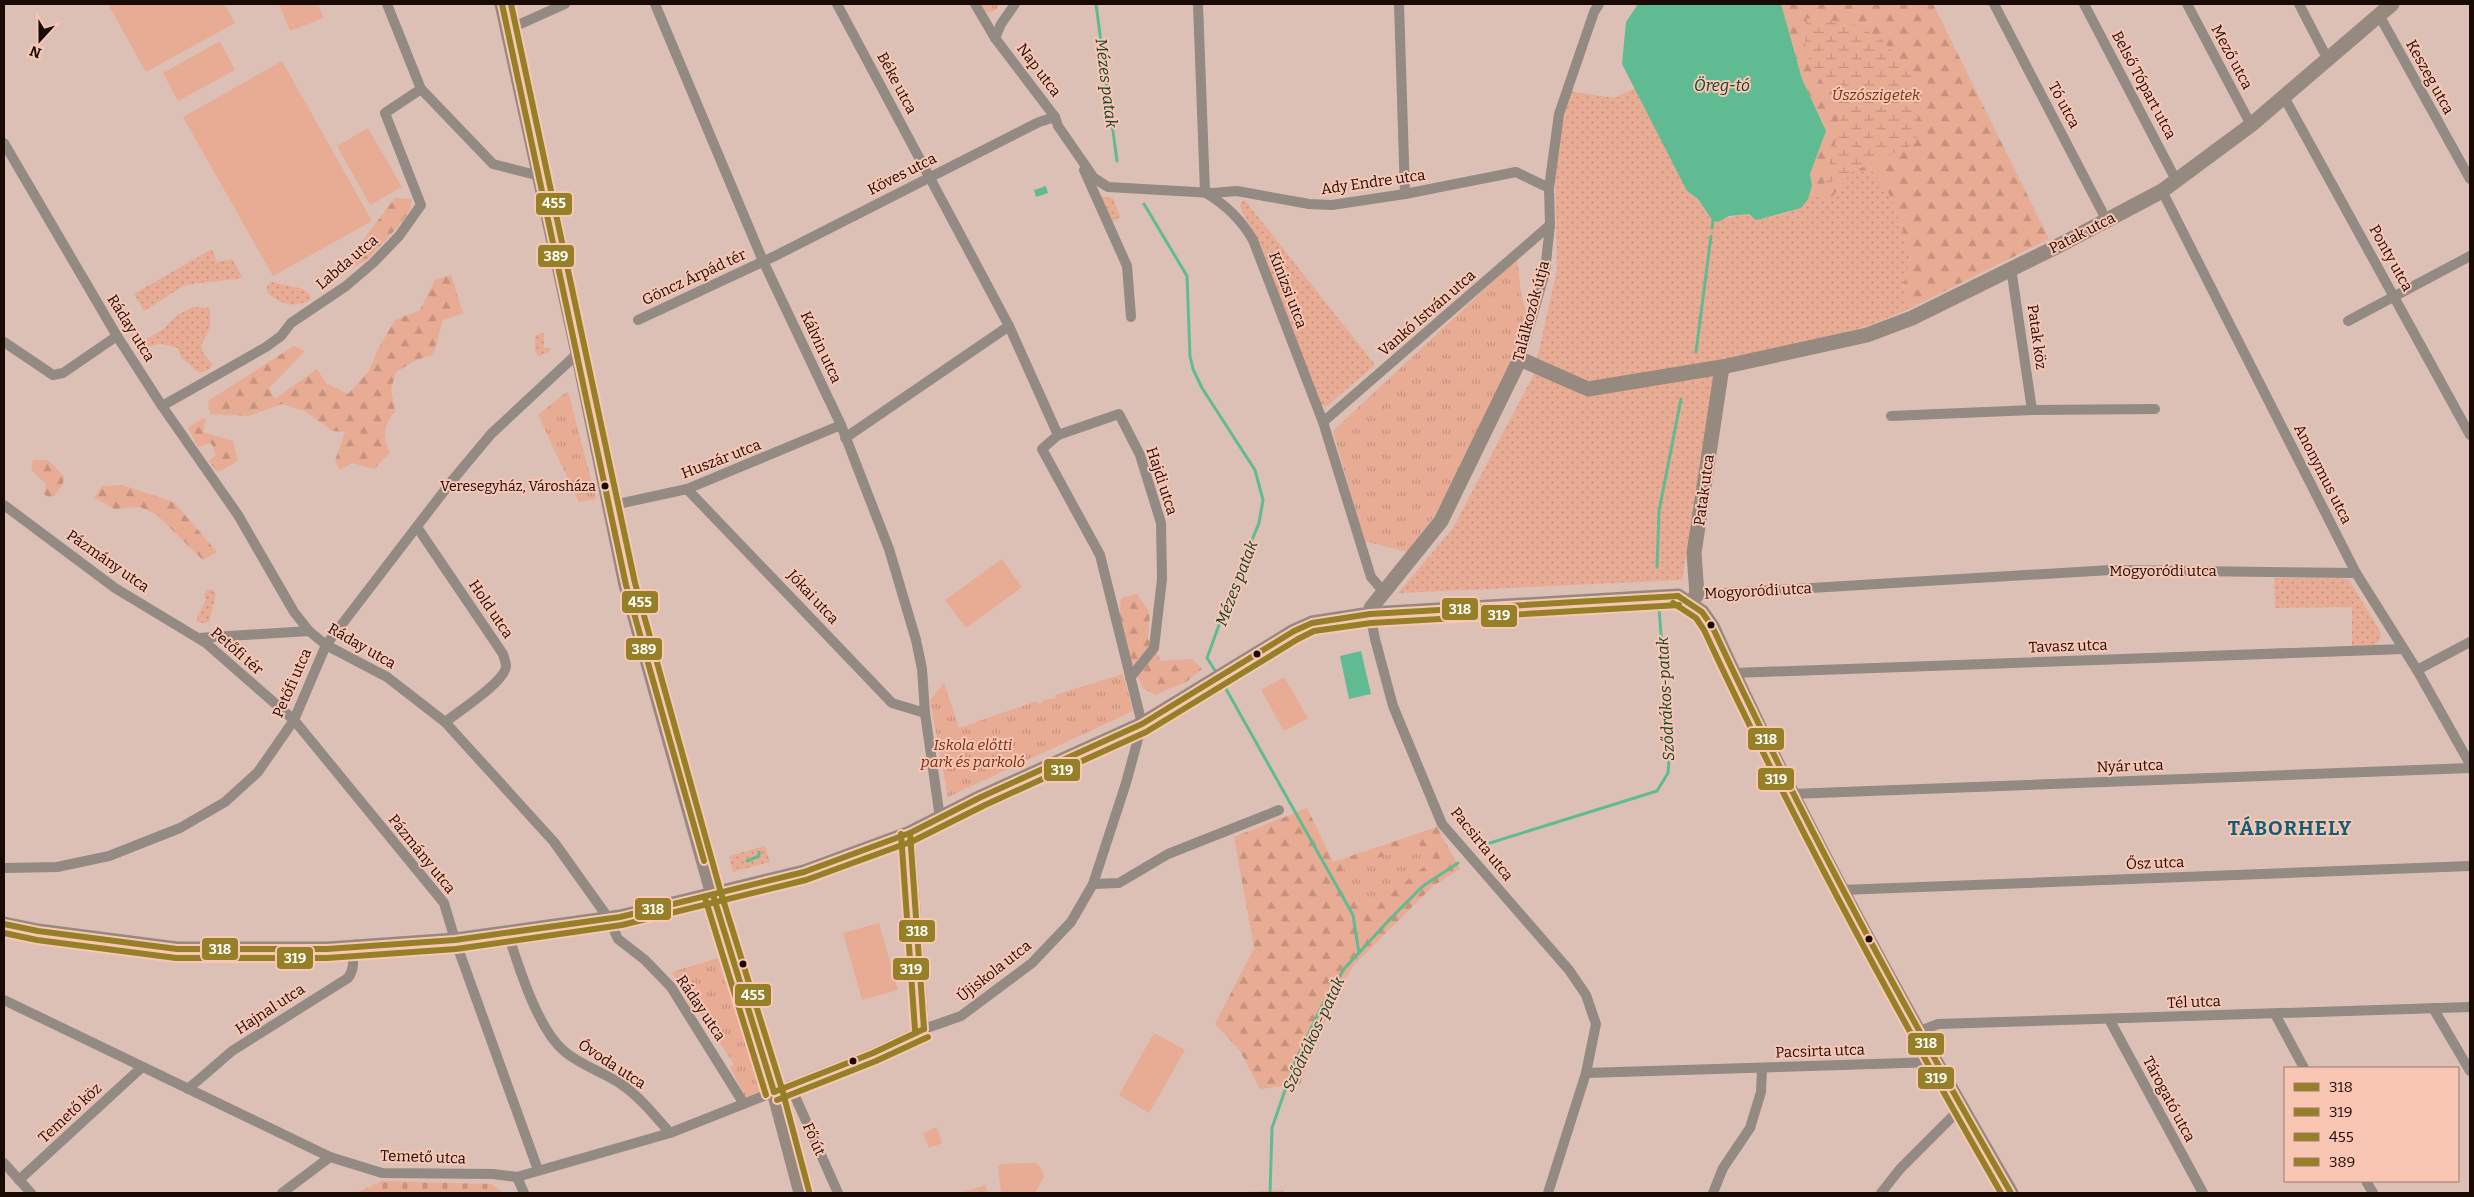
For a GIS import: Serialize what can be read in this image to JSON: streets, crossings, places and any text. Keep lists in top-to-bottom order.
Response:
{
  "streets": {
    "main road": [
      "Patak utca",
      "Találkozók útja",
      "Mogyoródi utca",
      "Fő út"
    ],
    "street": [
      "Mező utca",
      "Nap utca",
      "Keszeg utca",
      "Béke utca",
      "Belső Tópart utca",
      "Tó utca",
      "Köves utca",
      "Ady Endre utca",
      "Ponty utca",
      "Labda utca",
      "Göncz Árpád tér",
      "Kinizsi utca",
      "Vankó István utca",
      "Ráday utca",
      "Patak köz",
      "Kálvin utca",
      "Huszár utca",
      "Anonymus utca",
      "Hajdi utca",
      "Pázmány utca",
      "Jókai utca",
      "Hold utca",
      "Tavasz utca",
      "Petőfi tér",
      "Petőfi utca",
      "Nyár utca",
      "Pacsirta utca",
      "Ősz utca",
      "Újiskola utca",
      "Tél utca",
      "Hajnal utca",
      "Óvoda utca",
      "Tárogató utca",
      "Temető köz",
      "Temető utca"
    ]
  },
  "crossings": [
    ["Mező utca", "Patak utca"],
    ["Nap utca", "Köves utca"],
    ["Nap utca", "Ady Endre utca"],
    ["Keszeg utca", "Patak utca"],
    ["Béke utca", "Köves utca"],
    ["Belső Tópart utca", "Patak utca"],
    ["Tó utca", "Patak utca"],
    ["Köves utca", "Göncz Árpád tér"],
    ["Köves utca", "Kálvin utca"],
    ["Ady Endre utca", "Kinizsi utca"],
    ["Ady Endre utca", "Találkozók útja"],
    ["Patak utca", "Ponty utca"],
    ["Patak utca", "Találkozók útja"],
    ["Patak utca", "Patak köz"],
    ["Patak utca", "Anonymus utca"],
    ["Patak utca", "Mogyoródi utca"],
    ["Labda utca", "Ráday utca"],
    ["Göncz Árpád tér", "Kálvin utca"],
    ["Kinizsi utca", "Találkozók útja"],
    ["Kinizsi utca", "Vankó István utca"],
    ["Találkozók útja", "Vankó István utca"],
    ["Találkozók útja", "Mogyoródi utca"],
    ["Találkozók útja", "Pacsirta utca"],
    ["Ráday utca", "Mogyoródi utca"],
    ["Ráday utca", "Hold utca"],
    ["Ráday utca", "Petőfi tér"],
    ["Ráday utca", "Petőfi utca"],
    ["Ráday utca", "Temető utca"],
    ["Kálvin utca", "Huszár utca"],
    ["Kálvin utca", "Mogyoródi utca"],
    ["Kálvin utca", "Jókai utca"],
    ["Huszár utca", "Jókai utca"],
    ["Huszár utca", "Fő út"],
    ["Anonymus utca", "Mogyoródi utca"],
    ["Anonymus utca", "Tavasz utca"],
    ["Anonymus utca", "Nyár utca"],
    ["Pázmány utca", "Mogyoródi utca"],
    ["Pázmány utca", "Petőfi tér"],
    ["Pázmány utca", "Petőfi utca"],
    ["Pázmány utca", "Temető utca"],
    ["Mogyoródi utca", "Pacsirta utca"],
    ["Mogyoródi utca", "Újiskola utca"],
    ["Mogyoródi utca", "Hajnal utca"],
    ["Mogyoródi utca", "Óvoda utca"],
    ["Mogyoródi utca", "Fő út"],
    ["Hold utca", "Petőfi utca"],
    ["Petőfi tér", "Petőfi utca"],
    ["Petőfi utca", "Fő út"],
    ["Újiskola utca", "Fő út"],
    ["Újiskola utca", "Temető utca"],
    ["Tél utca", "Tárogató utca"],
    ["Hajnal utca", "Temető utca"],
    ["Óvoda utca", "Temető utca"],
    ["Temető köz", "Temető utca"],
    ["Fő út", "Temető utca"]
  ],
  "districts": ["TÁBORHELY"],
  "water": ["Mézes patak", "Öreg-tó", "Sződrákos-patak"],
  "parks": ["Úszószigetek", "Iskola előtti park és parkoló"],
  "places": ["Veresegyház, Városháza"],
  "lines": [
    "transit line 455",
    "transit line 389",
    "transit line 318",
    "transit line 319"
  ],
  "legend": [
    "318",
    "319",
    "455",
    "389"
  ],
  "north": "bottom"
}
